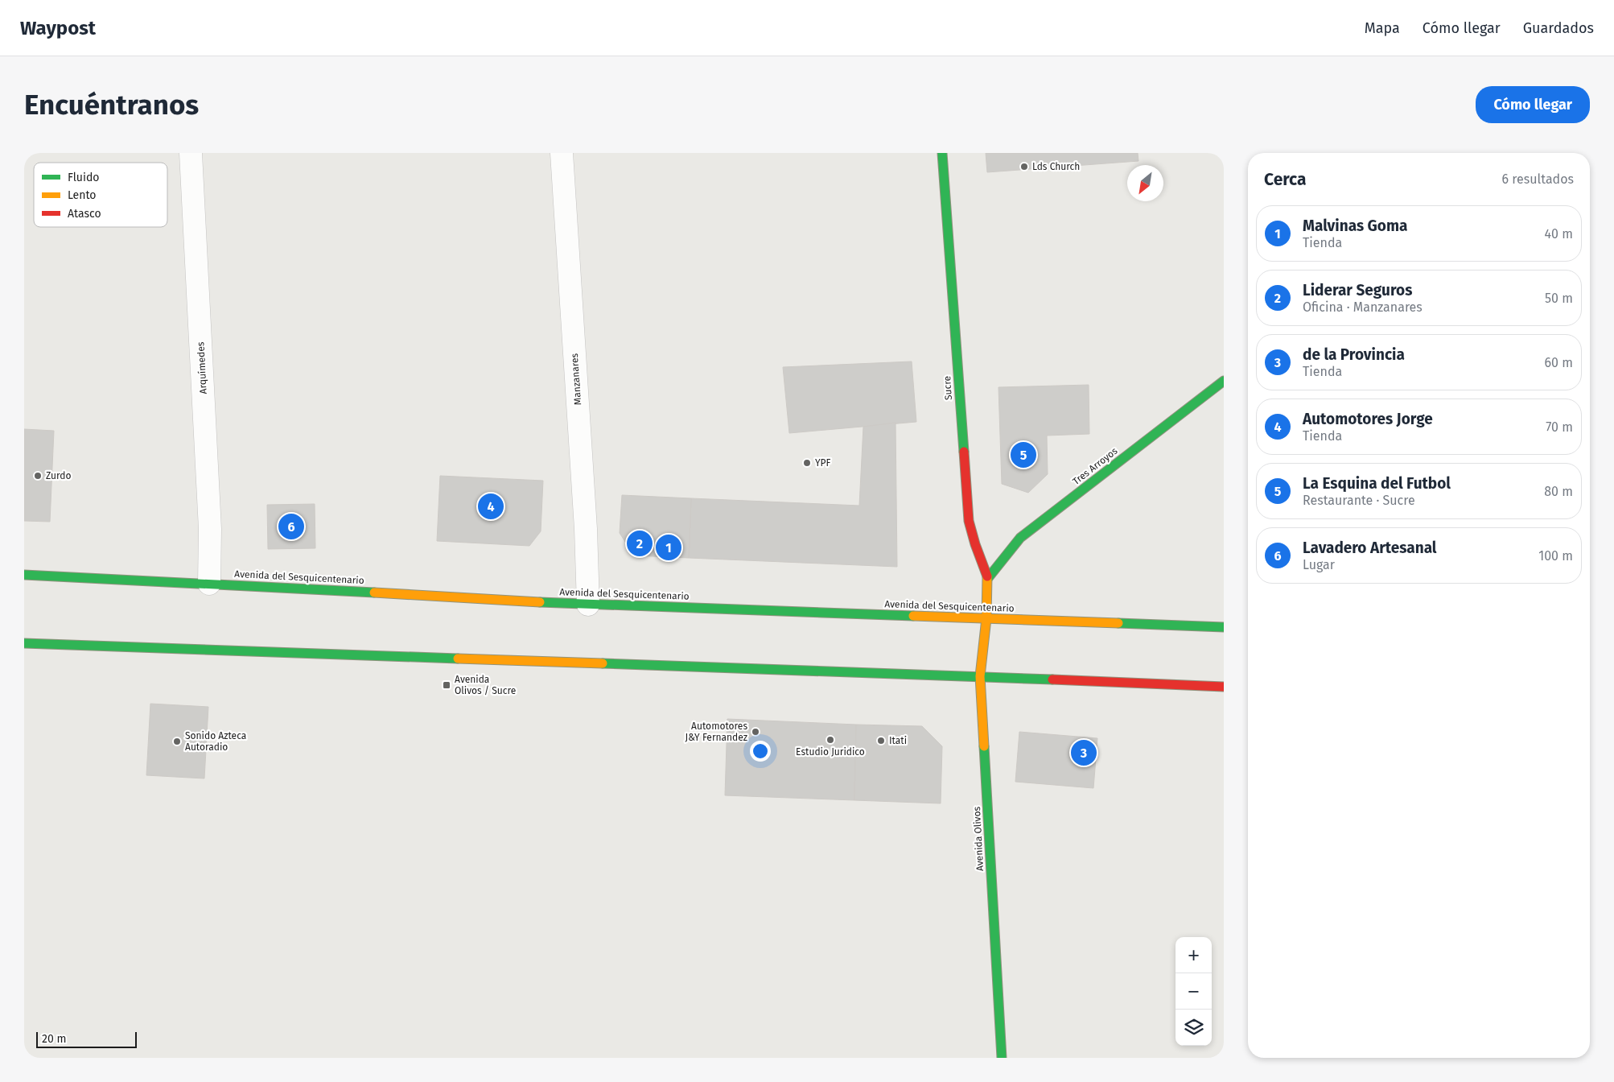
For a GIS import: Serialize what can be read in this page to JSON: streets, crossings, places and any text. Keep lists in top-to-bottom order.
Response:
{
  "streets": {
    "main road": [
      "Sucre",
      "Tres Arroyos",
      "Avenida del Sesquicentenario",
      "Avenida Olivos"
    ],
    "street": ["Arquímedes", "Manzanares"]
  },
  "crossings": [
    ["Arquímedes", "Avenida del Sesquicentenario"],
    ["Manzanares", "Avenida del Sesquicentenario"],
    ["Sucre", "Tres Arroyos"],
    ["Sucre", "Avenida del Sesquicentenario"],
    ["Sucre", "Avenida Olivos"],
    ["Avenida del Sesquicentenario", "Avenida Olivos"]
  ],
  "places": {
    "other": [
      "Lds Church",
      "YPF",
      "Zurdo",
      "Automotores J&Y Fernandez",
      "Estudio Juridico",
      "Itati",
      "Sonido Azteca Autoradio"
    ],
    "transit": ["Avenida Olivos / Sucre"]
  },
  "legend": ["Fluido", "Lento", "Atasco"],
  "scale_bar": "20 m",
  "north": "bottom left",
  "page": {
    "header": "Waypost",
    "nav": ["Mapa", "Cómo llegar", "Guardados"],
    "buttons": "Cómo llegar",
    "title": "Encuéntranos",
    "heading": ["Cerca", "6 resultados"],
    "list": [
      {
        "mark": "1",
        "name": "Malvinas Goma",
        "note": "Tienda",
        "value": "40 m"
      },
      {
        "mark": "2",
        "name": "Liderar Seguros",
        "note": "Oficina · Manzanares",
        "value": "50 m"
      },
      {
        "mark": "3",
        "name": "de la Provincia",
        "note": "Tienda",
        "value": "60 m"
      },
      {
        "mark": "4",
        "name": "Automotores Jorge",
        "note": "Tienda",
        "value": "70 m"
      },
      {
        "mark": "5",
        "name": "La Esquina del Futbol",
        "note": "Restaurante · Sucre",
        "value": "80 m"
      },
      {
        "mark": "6",
        "name": "Lavadero Artesanal",
        "note": "Lugar",
        "value": "100 m"
      }
    ],
    "pins": [
      "5",
      "4",
      "6",
      "2",
      "1",
      "3"
    ],
    "map_buttons": ["+", "−"],
    "scale": "20 m"
  }
}
